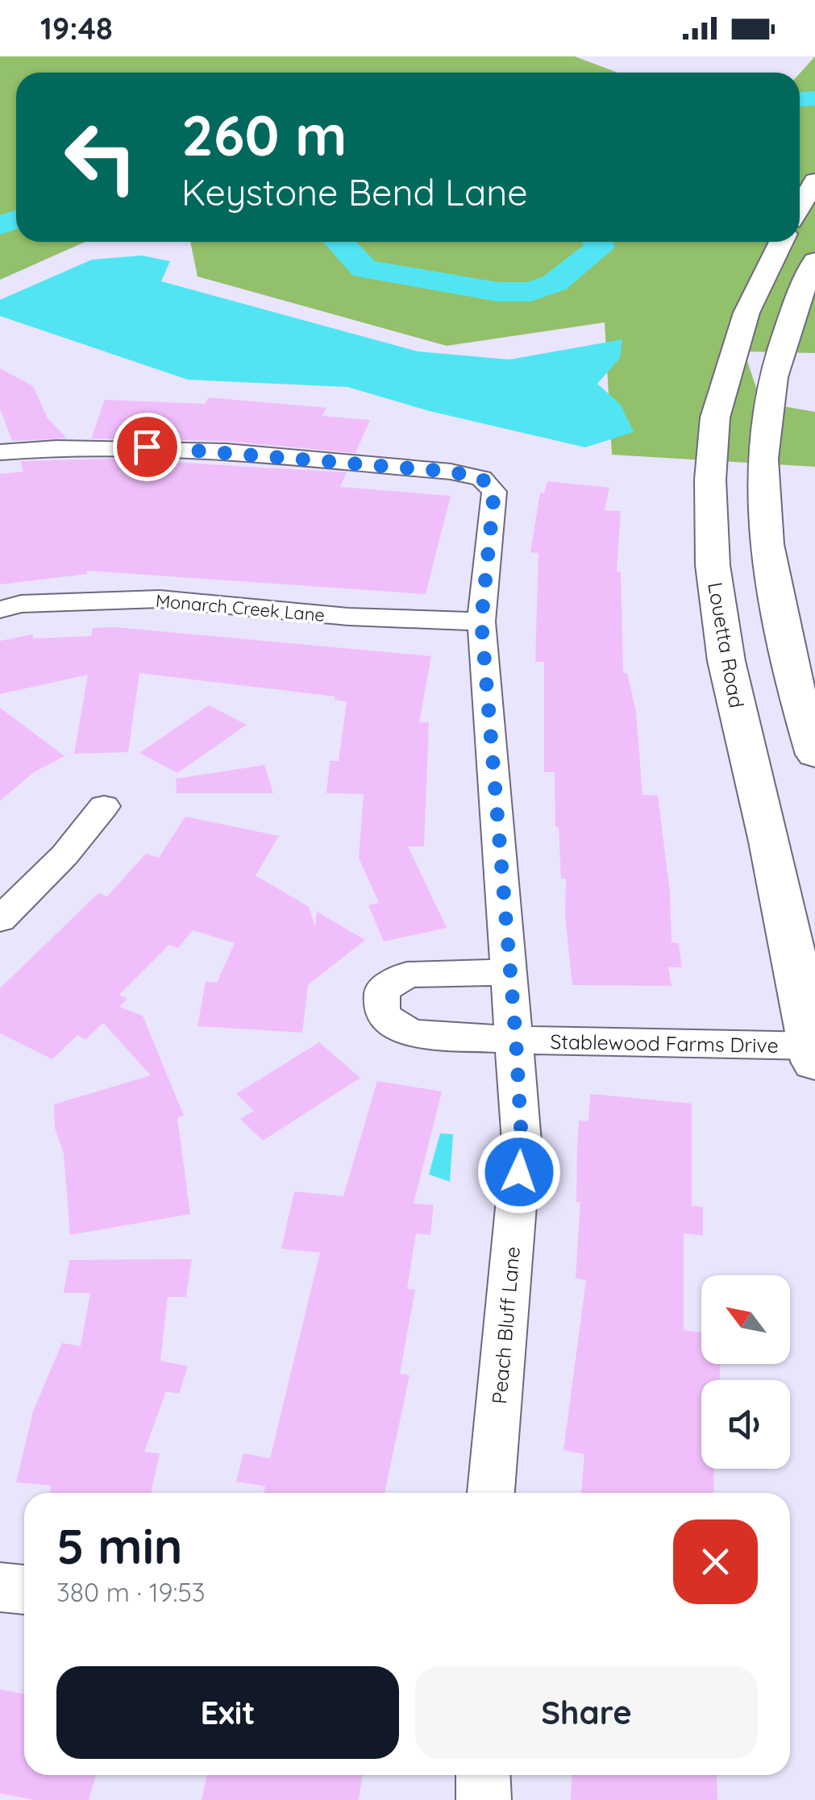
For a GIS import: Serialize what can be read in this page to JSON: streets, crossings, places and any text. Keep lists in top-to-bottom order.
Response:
{
  "streets": {
    "main road": ["Louetta Road"],
    "street": ["Monarch Creek Lane", "Stablewood Farms Drive", "Peach Bluff Lane"]
  },
  "crossings": [
    ["Monarch Creek Lane", "Peach Bluff Lane"],
    ["Louetta Road", "Stablewood Farms Drive"],
    ["Stablewood Farms Drive", "Peach Bluff Lane"]
  ],
  "north": "top left",
  "page": {
    "status": "19:48",
    "turn": ["260 m", "Keystone Bend Lane"],
    "heading": ["5 min", "380 m · 19:53"],
    "buttons": ["Exit", "Share"]
  }
}
